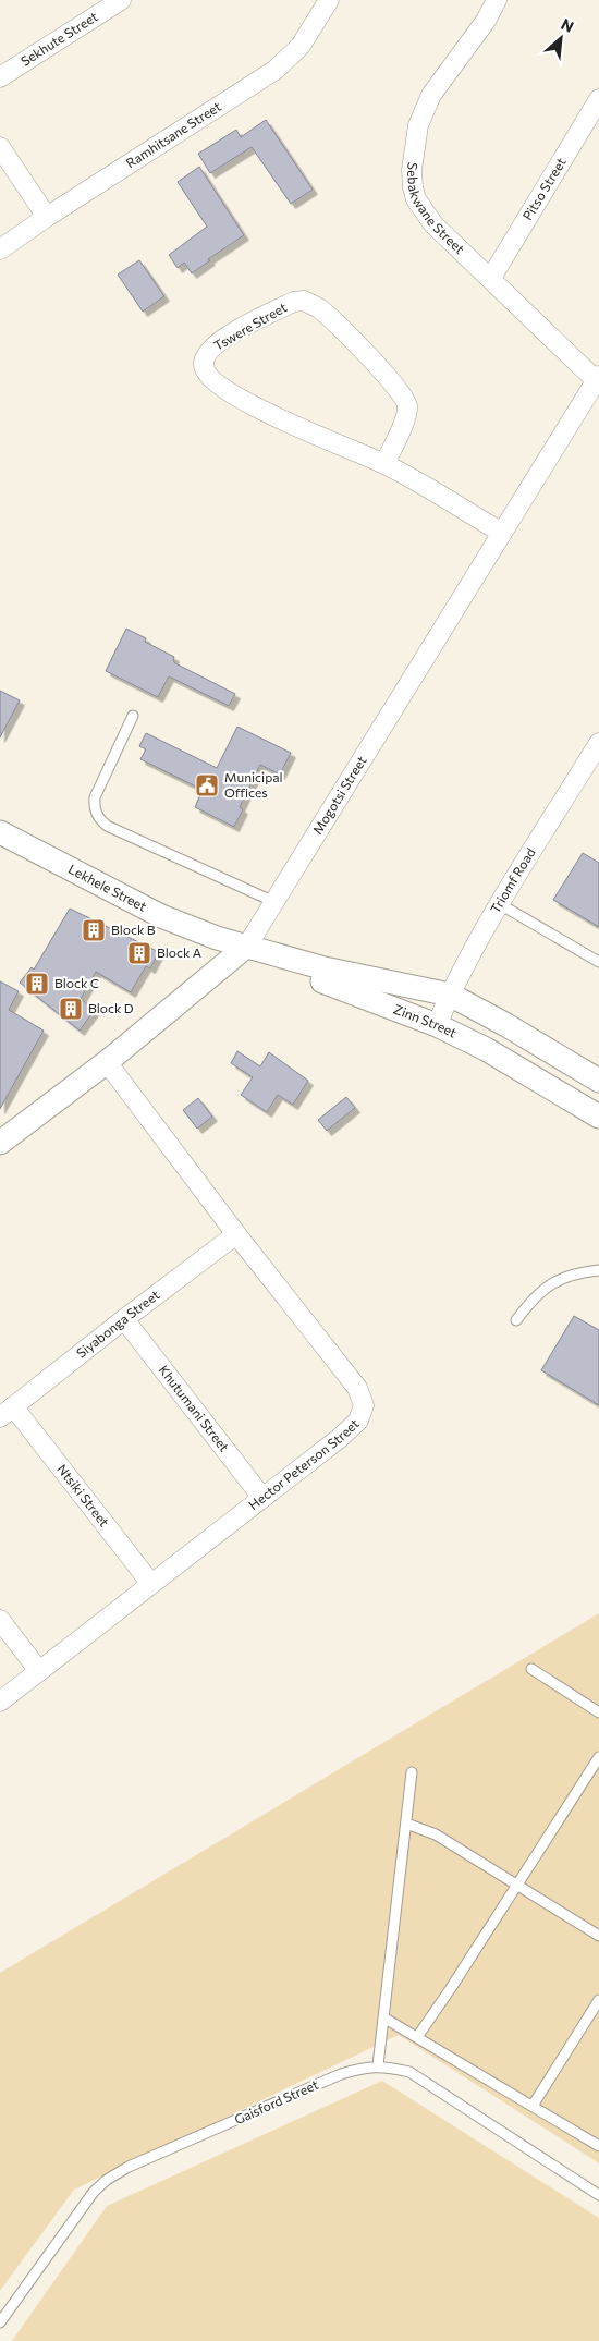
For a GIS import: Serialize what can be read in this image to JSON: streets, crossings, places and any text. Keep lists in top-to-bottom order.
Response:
{
  "streets": {
    "street": [
      "Sekhute Street",
      "Ramhitsane Street",
      "Pitso Street",
      "Sebakwane Street",
      "Tswere Street",
      "Mogotsi Street",
      "Triomf Road",
      "Lekhele Street",
      "Zinn Street",
      "Siyabonga Street",
      "Khutumani Street",
      "Hector Peterson Street",
      "Ntsiki Street"
    ],
    "lane": ["Gaisford Street"]
  },
  "crossings": [
    ["Pitso Street", "Sebakwane Street"],
    ["Sebakwane Street", "Mogotsi Street"],
    ["Tswere Street", "Mogotsi Street"],
    ["Mogotsi Street", "Lekhele Street"],
    ["Mogotsi Street", "Zinn Street"],
    ["Mogotsi Street", "Hector Peterson Street"],
    ["Triomf Road", "Zinn Street"],
    ["Lekhele Street", "Zinn Street"],
    ["Siyabonga Street", "Khutumani Street"],
    ["Siyabonga Street", "Hector Peterson Street"],
    ["Siyabonga Street", "Ntsiki Street"],
    ["Khutumani Street", "Hector Peterson Street"],
    ["Hector Peterson Street", "Ntsiki Street"]
  ],
  "places": {
    "public building": ["Municipal Offices"],
    "building": [
      "Block B",
      "Block A",
      "Block C",
      "Block D"
    ]
  },
  "north": "top right"
}
